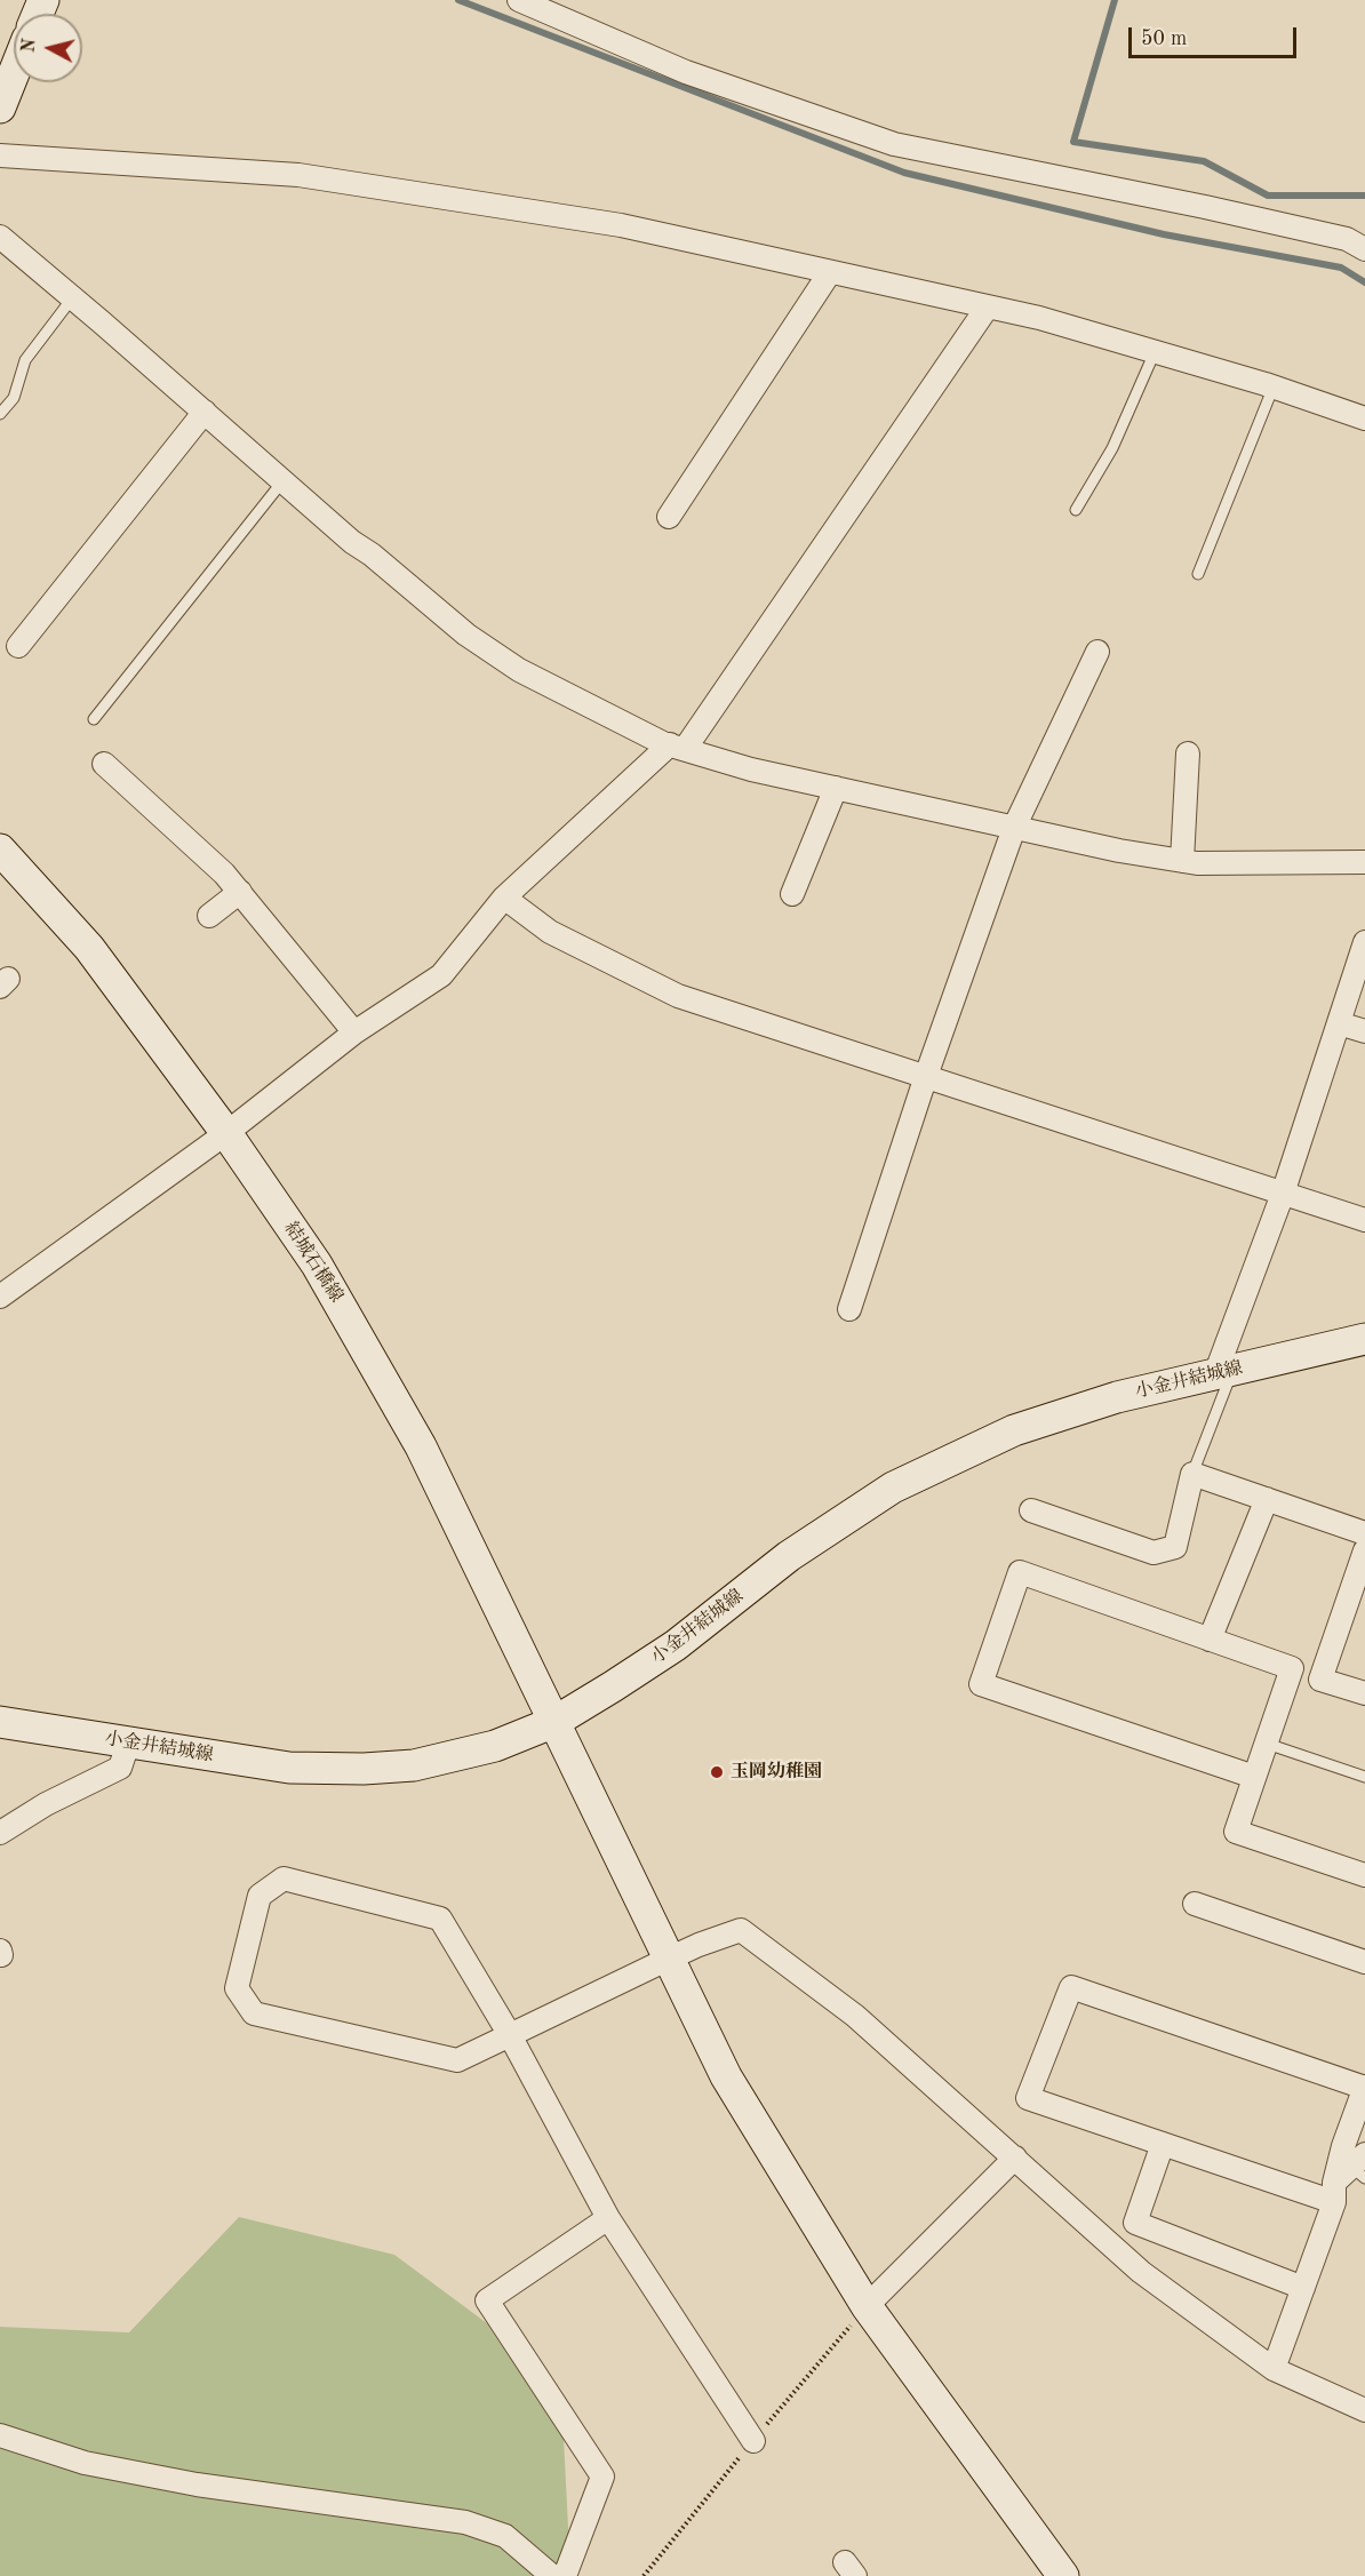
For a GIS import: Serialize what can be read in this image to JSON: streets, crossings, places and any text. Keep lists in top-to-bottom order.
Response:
{
  "streets": {
    "main road": ["結城石橋線", "小金井結城線"]
  },
  "crossings": [
    ["結城石橋線", "小金井結城線"]
  ],
  "places": ["玉岡幼稚園"],
  "scale_bar": "50 m",
  "north": "left"
}
